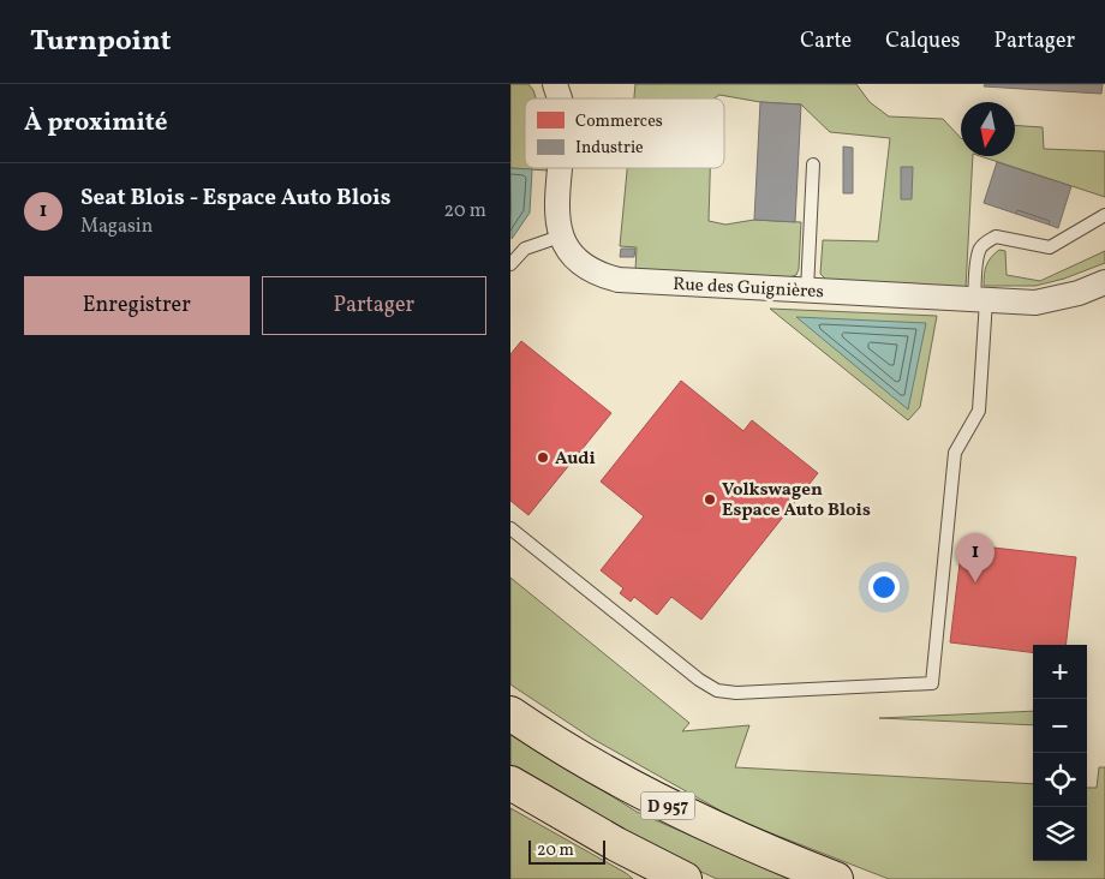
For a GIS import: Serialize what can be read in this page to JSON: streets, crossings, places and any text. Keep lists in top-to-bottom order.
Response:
{
  "streets": {
    "main road": ["D 957"],
    "street": ["Rue des Guignières"]
  },
  "places": ["Audi", "Volkswagen Espace Auto Blois"],
  "legend": ["Commerces", "Industrie"],
  "scale_bar": "20 m",
  "north": "bottom",
  "page": {
    "header": "Turnpoint",
    "nav": ["Carte", "Calques", "Partager"],
    "heading": "À proximité",
    "list": [
      {
        "mark": "1",
        "name": "Seat Blois - Espace Auto Blois",
        "note": "Magasin",
        "value": "20 m"
      }
    ],
    "buttons": ["Enregistrer", "Partager"],
    "pins": "1",
    "map_buttons": ["+", "−"],
    "scale": "20 m"
  }
}
